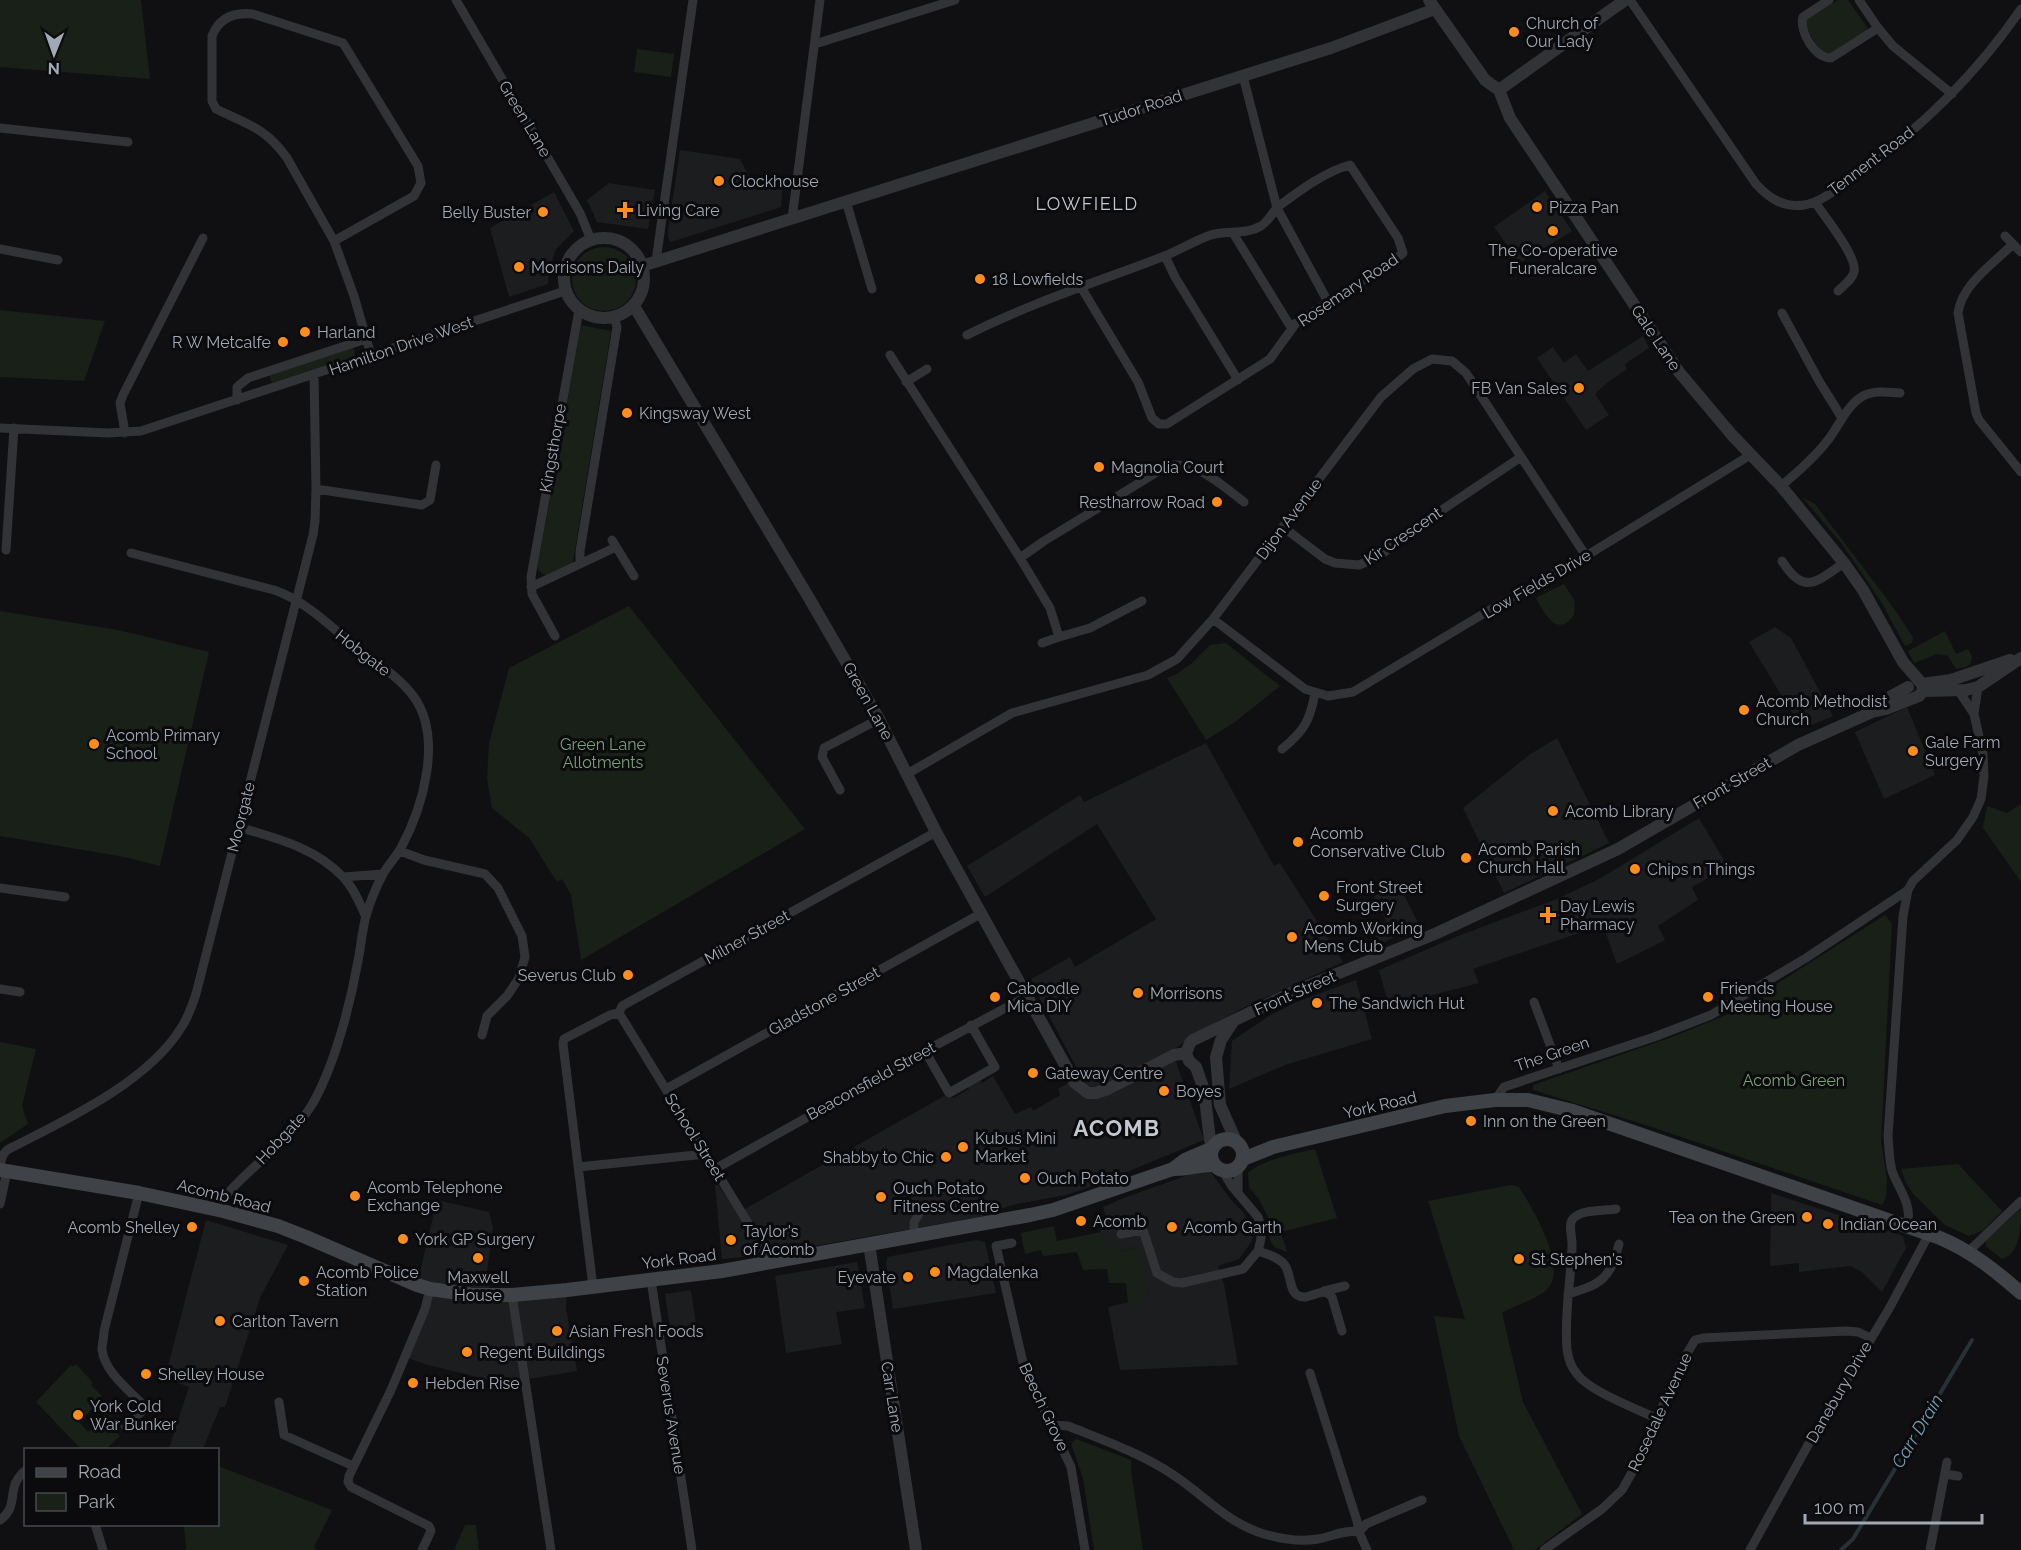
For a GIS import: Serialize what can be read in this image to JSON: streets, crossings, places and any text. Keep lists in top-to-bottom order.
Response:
{
  "streets": {
    "main road": ["The Green", "York Road", "Acomb Road"],
    "street": [
      "Tudor Road",
      "Green Lane",
      "Tennent Road",
      "Rosemary Road",
      "Gale Lane",
      "Hamilton Drive West",
      "Kingsthorpe",
      "Dijon Avenue",
      "Kir Crescent",
      "Low Fields Drive",
      "Hobgate",
      "Front Street",
      "Moorgate",
      "Milner Street",
      "Gladstone Street",
      "Beaconsfield Street",
      "School Street",
      "Danebury Drive",
      "Carr Lane",
      "Beech Grove",
      "Rosedale Avenue",
      "Severus Avenue"
    ]
  },
  "crossings": [
    ["Tudor Road", "Green Lane"],
    ["Tudor Road", "Gale Lane"],
    ["Tudor Road", "Hamilton Drive West"],
    ["Tudor Road", "Kingsthorpe"],
    ["Green Lane", "Hamilton Drive West"],
    ["Green Lane", "Kingsthorpe"],
    ["Green Lane", "Dijon Avenue"],
    ["Green Lane", "Front Street"],
    ["Green Lane", "Milner Street"],
    ["Green Lane", "Gladstone Street"],
    ["Green Lane", "Beaconsfield Street"],
    ["Gale Lane", "Low Fields Drive"],
    ["Gale Lane", "Front Street"],
    ["Hamilton Drive West", "Kingsthorpe"],
    ["Hamilton Drive West", "Moorgate"],
    ["Dijon Avenue", "Kir Crescent"],
    ["Dijon Avenue", "Low Fields Drive"],
    ["Hobgate", "Moorgate"],
    ["Hobgate", "Acomb Road"],
    ["Moorgate", "Acomb Road"],
    ["Milner Street", "School Street"],
    ["Gladstone Street", "School Street"],
    ["The Green", "York Road"],
    ["The Green", "Danebury Drive"],
    ["Beaconsfield Street", "School Street"],
    ["York Road", "School Street"],
    ["York Road", "Acomb Road"],
    ["York Road", "Carr Lane"],
    ["York Road", "Severus Avenue"],
    ["Danebury Drive", "Rosedale Avenue"]
  ],
  "districts": ["LOWFIELD", "ACOMB"],
  "water": ["Carr Drain"],
  "parks": ["Green Lane Allotments", "Acomb Green"],
  "places": {
    "other": [
      "Church of Our Lady",
      "Clockhouse",
      "Pizza Pan",
      "Belly Buster",
      "The Co-operative Funeralcare",
      "Morrisons Daily",
      "18 Lowfields",
      "Harland",
      "R W Metcalfe",
      "FB Van Sales",
      "Kingsway West",
      "Magnolia Court",
      "Restharrow Road",
      "Acomb Methodist Church",
      "Acomb Primary School",
      "Gale Farm Surgery",
      "Acomb Library",
      "Acomb Conservative Club",
      "Acomb Parish Church Hall",
      "Chips n Things",
      "Front Street Surgery",
      "Acomb Working Mens Club",
      "Severus Club",
      "Morrisons",
      "Caboodle Mica DIY",
      "Friends Meeting House",
      "The Sandwich Hut",
      "Gateway Centre",
      "Boyes",
      "Inn on the Green",
      "Kubuś Mini Market",
      "Shabby to Chic",
      "Ouch Potato",
      "Acomb Telephone Exchange",
      "Ouch Potato Fitness Centre",
      "Tea on the Green",
      "Acomb",
      "Indian Ocean",
      "Acomb Shelley",
      "Acomb Garth",
      "York GP Surgery",
      "Taylor's of Acomb",
      "Maxwell House",
      "St Stephen's",
      "Magdalenka",
      "Eyevate",
      "Acomb Police Station",
      "Carlton Tavern",
      "Asian Fresh Foods",
      "Regent Buildings",
      "Shelley House",
      "Hebden Rise",
      "York Cold War Bunker"
    ],
    "health": ["Living Care", "Day Lewis Pharmacy"]
  },
  "legend": ["Road", "Park"],
  "scale_bar": "100 m",
  "north": "bottom"
}
